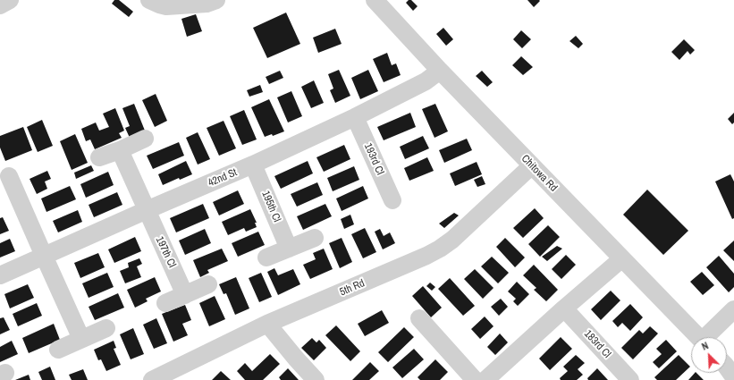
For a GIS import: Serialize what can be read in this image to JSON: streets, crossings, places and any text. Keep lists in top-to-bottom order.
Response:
{
  "streets": {
    "street": [
      "193rd Cl",
      "Chitowa Rd",
      "42nd St",
      "195th Cl",
      "197th Cl",
      "5th Rd",
      "183rd Cl"
    ]
  },
  "crossings": [
    ["193rd Cl", "42nd St"],
    ["Chitowa Rd", "42nd St"],
    ["Chitowa Rd", "5th Rd"],
    ["42nd St", "195th Cl"],
    ["42nd St", "197th Cl"]
  ],
  "north": "top left"
}
